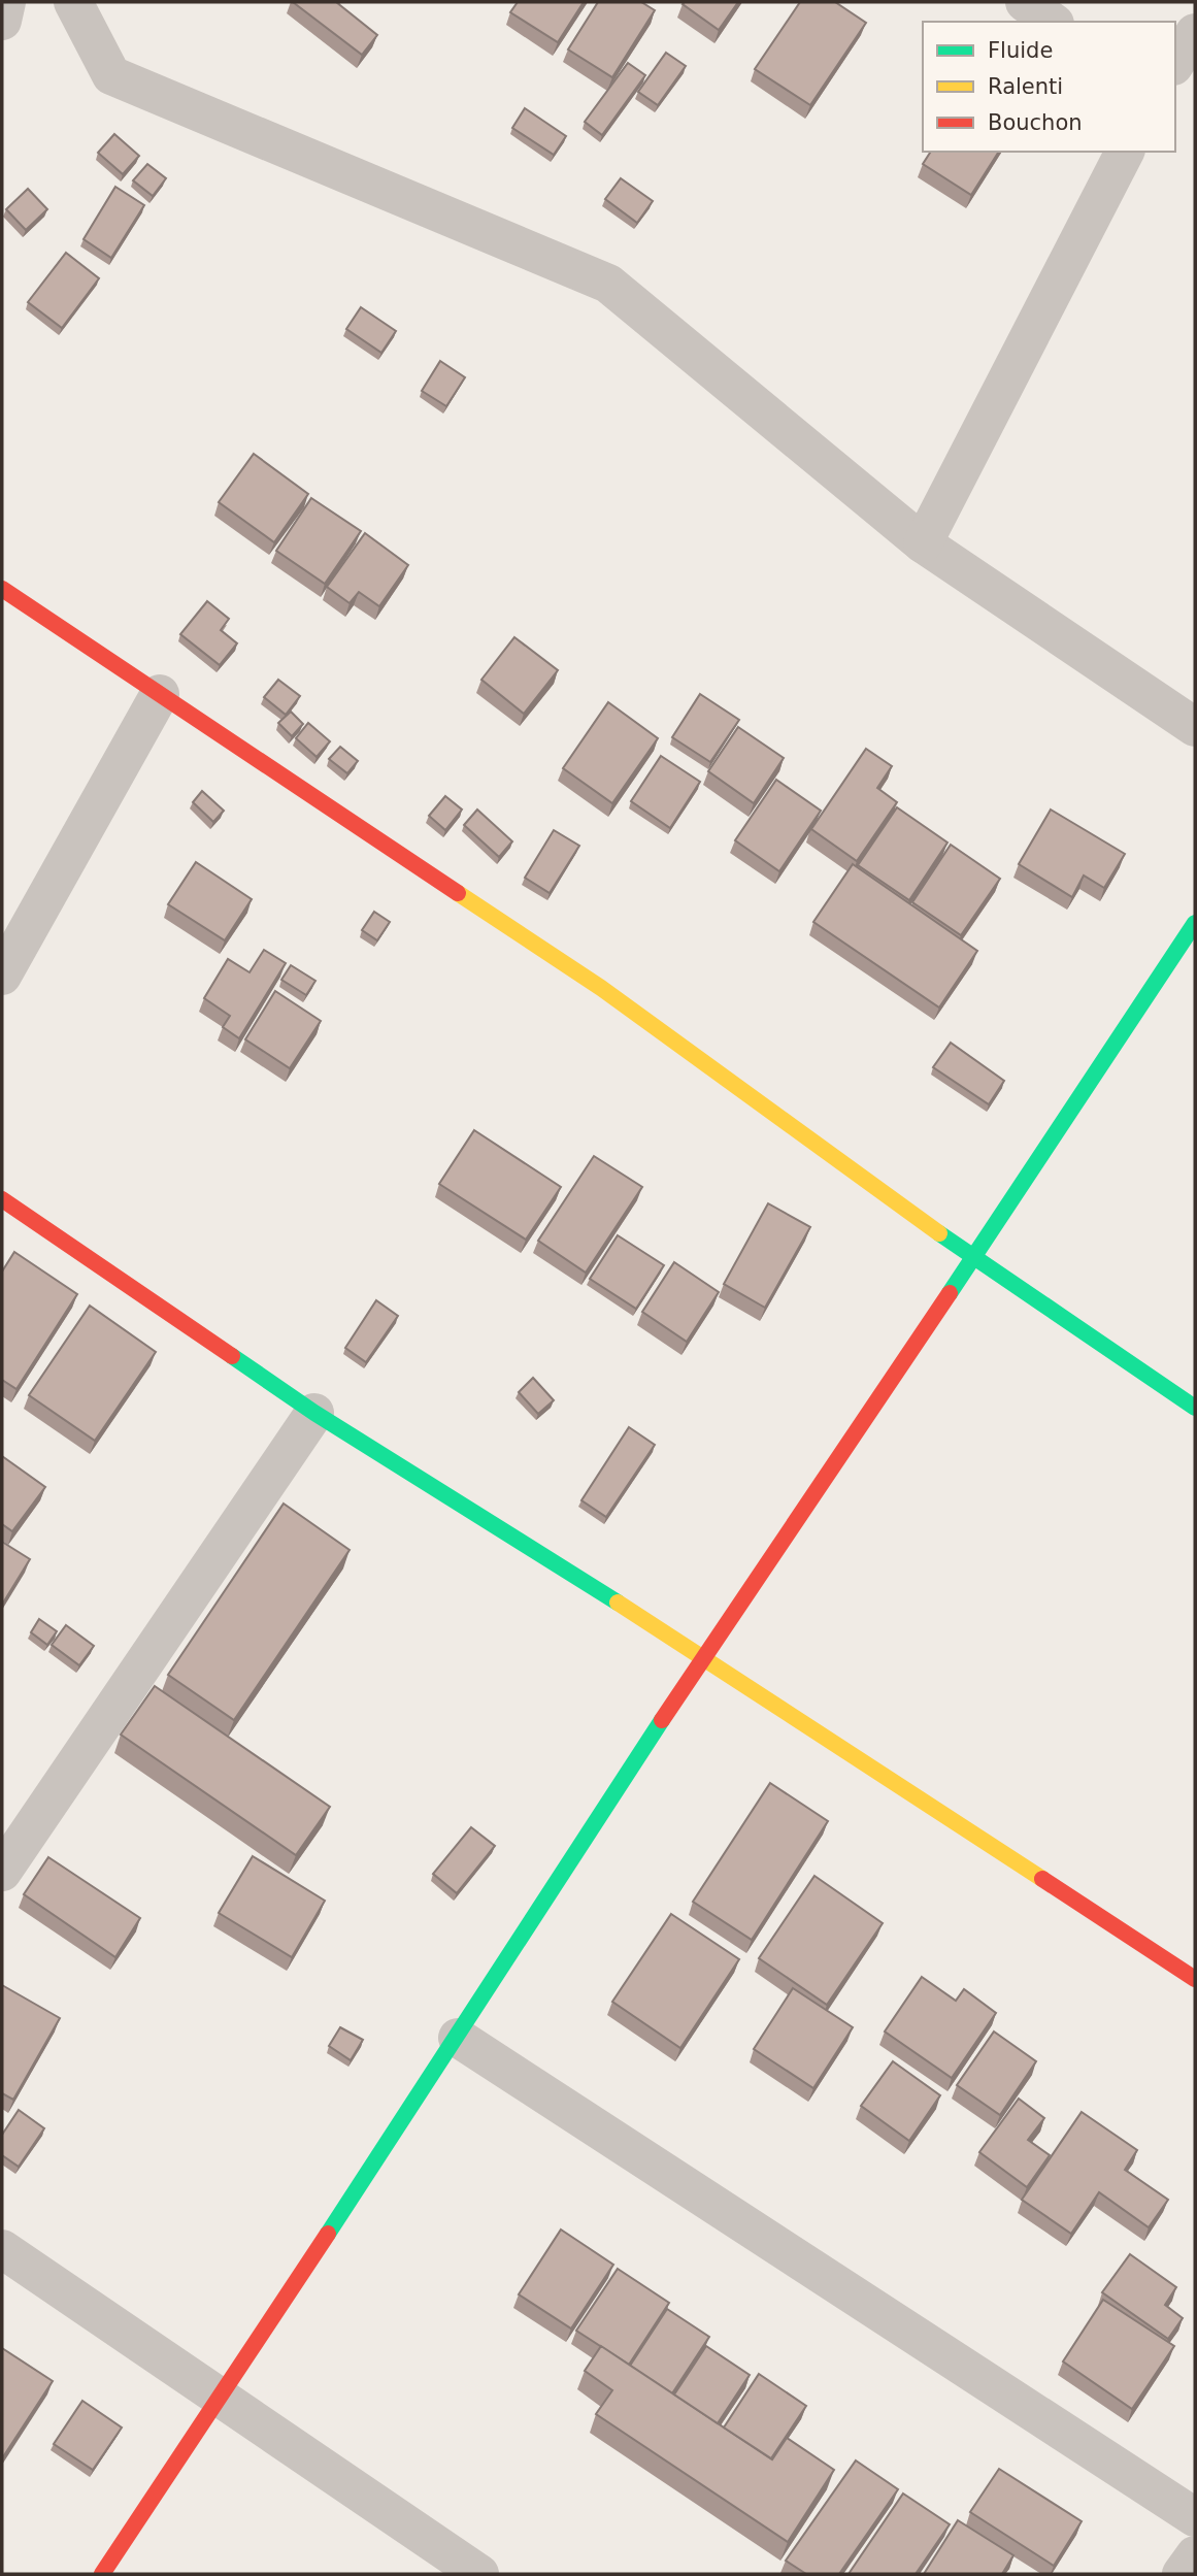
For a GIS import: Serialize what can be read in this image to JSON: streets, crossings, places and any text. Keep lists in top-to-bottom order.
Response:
{
  "legend": ["Fluide", "Ralenti", "Bouchon"]
}
